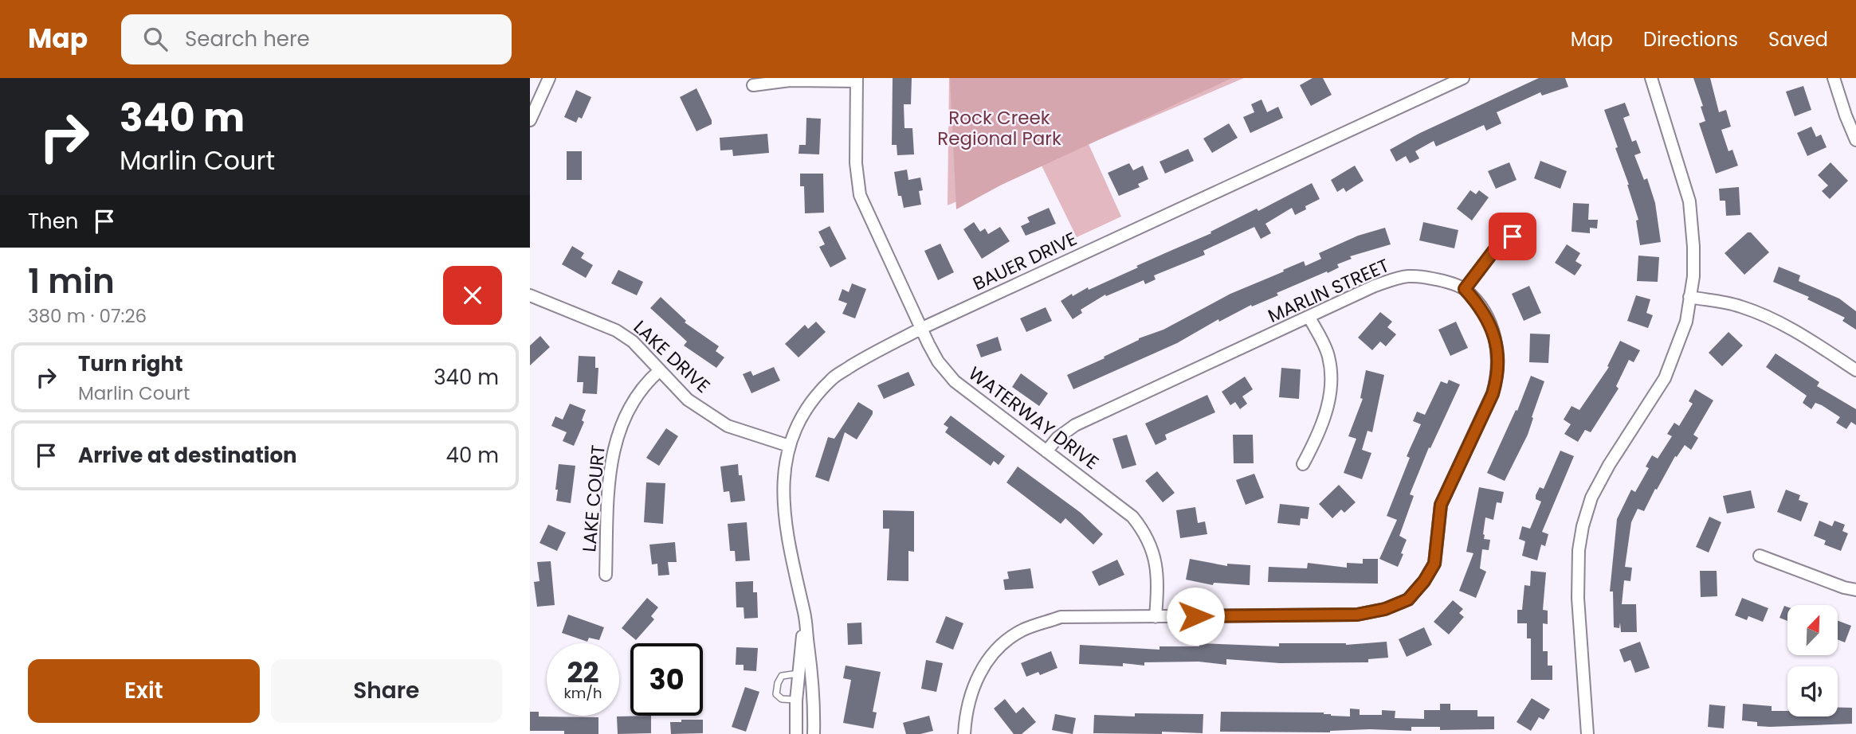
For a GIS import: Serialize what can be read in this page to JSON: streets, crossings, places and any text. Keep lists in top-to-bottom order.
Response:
{
  "streets": {
    "street": [
      "BAUER DRIVE",
      "MARLIN STREET",
      "LAKE DRIVE",
      "WATERWAY DRIVE",
      "LAKE COURT"
    ]
  },
  "crossings": [
    ["BAUER DRIVE", "LAKE DRIVE"],
    ["BAUER DRIVE", "WATERWAY DRIVE"],
    ["MARLIN STREET", "WATERWAY DRIVE"],
    ["LAKE DRIVE", "LAKE COURT"]
  ],
  "parks": ["Rock Creek Regional Park"],
  "north": "top right",
  "page": {
    "header": "Map",
    "search": "Search here",
    "nav": ["Map", "Directions", "Saved"],
    "turn": ["340 m", "Marlin Court"],
    "then": "Then",
    "heading": ["1 min", "380 m · 07:26"],
    "list": [
      {
        "name": "Turn right",
        "note": "Marlin Court",
        "value": "340 m"
      },
      {
        "name": "Arrive at destination",
        "value": "40 m"
      }
    ],
    "speed": "22 km/h",
    "limit": "30",
    "buttons": ["Exit", "Share"]
  }
}
